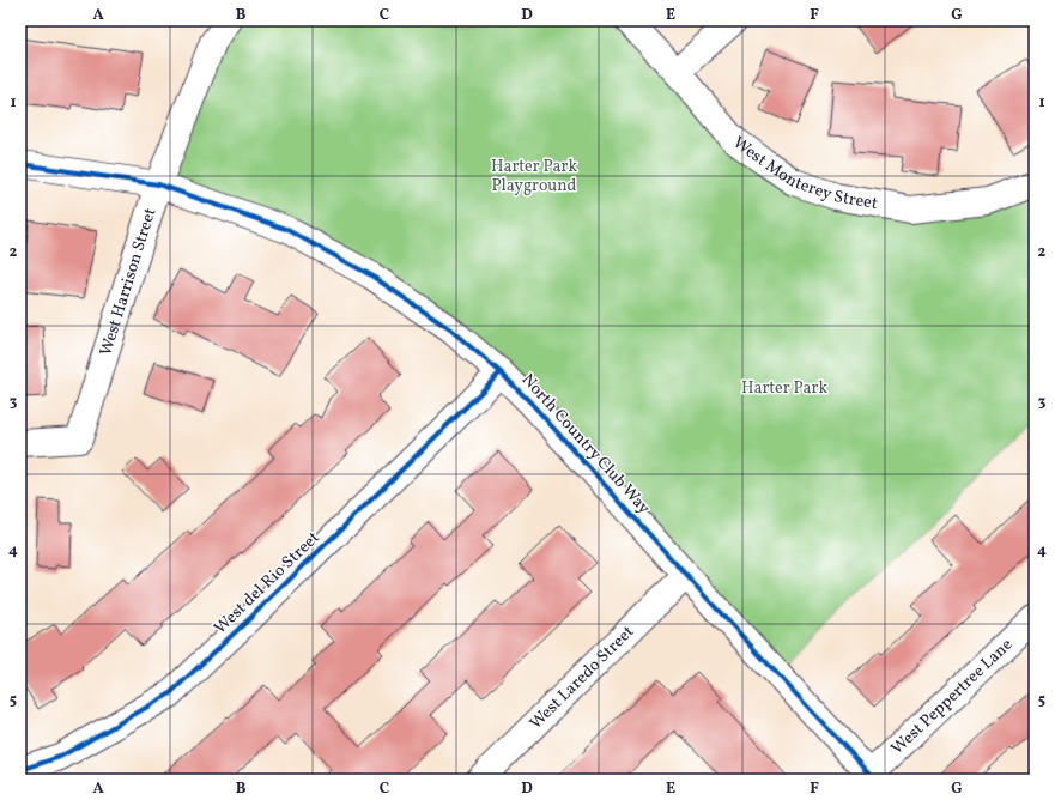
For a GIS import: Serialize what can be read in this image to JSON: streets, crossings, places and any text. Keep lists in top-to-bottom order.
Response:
{
  "streets": {
    "street": [
      "West Monterey Street",
      "West Harrison Street",
      "North Country Club Way",
      "West del Rio Street",
      "West Laredo Street",
      "West Peppertree Lane"
    ]
  },
  "crossings": [
    ["West Harrison Street", "North Country Club Way"],
    ["North Country Club Way", "West del Rio Street"],
    ["North Country Club Way", "West Laredo Street"],
    ["North Country Club Way", "West Peppertree Lane"]
  ],
  "parks": ["Harter Park Playground", "Harter Park"],
  "grid": {
    "columns": [
      "A",
      "B",
      "C",
      "D",
      "E",
      "F",
      "G"
    ],
    "rows": [
      "1",
      "2",
      "3",
      "4",
      "5"
    ]
  }
}
